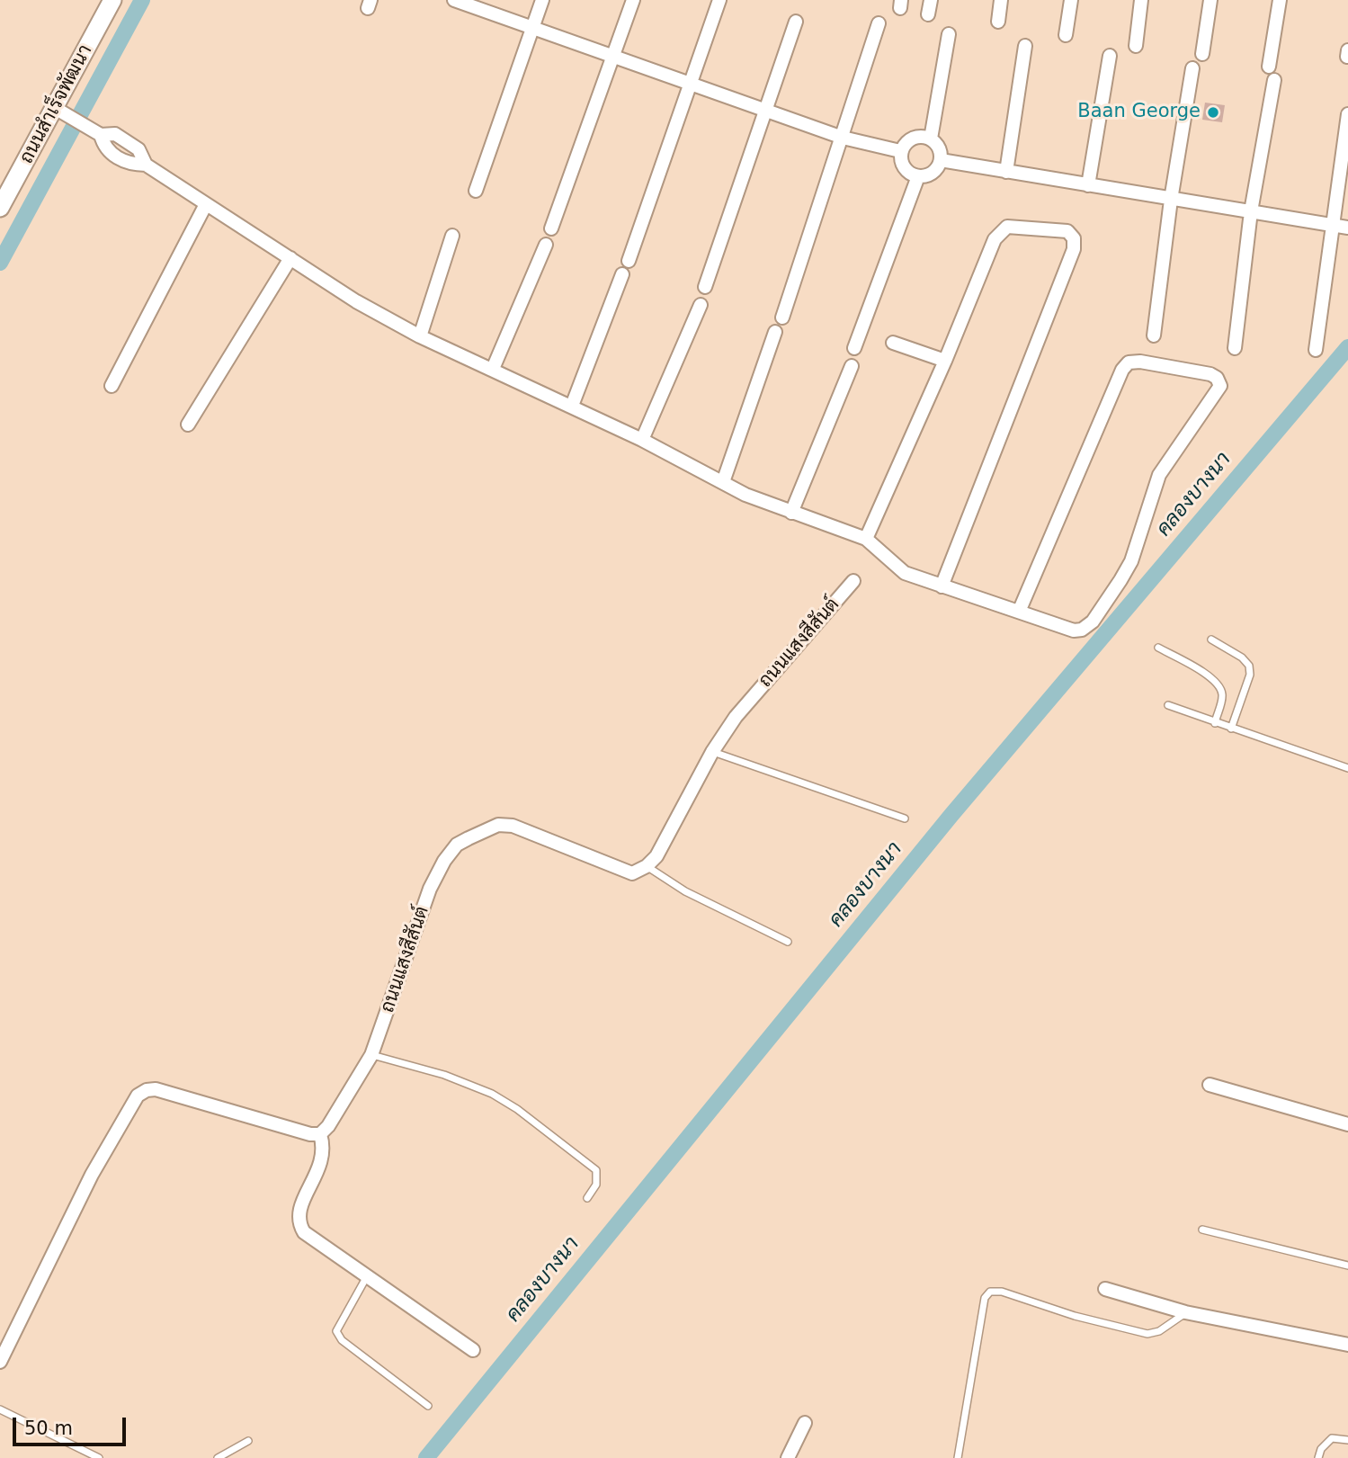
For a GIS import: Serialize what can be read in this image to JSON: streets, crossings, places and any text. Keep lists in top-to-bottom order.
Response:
{
  "streets": {
    "street": ["ถนนสำเร็จพัฒนา", "ถนนแสงสีสันต์"]
  },
  "water": ["คลองบางนา"],
  "places": ["Baan George"],
  "scale_bar": "50 m"
}
